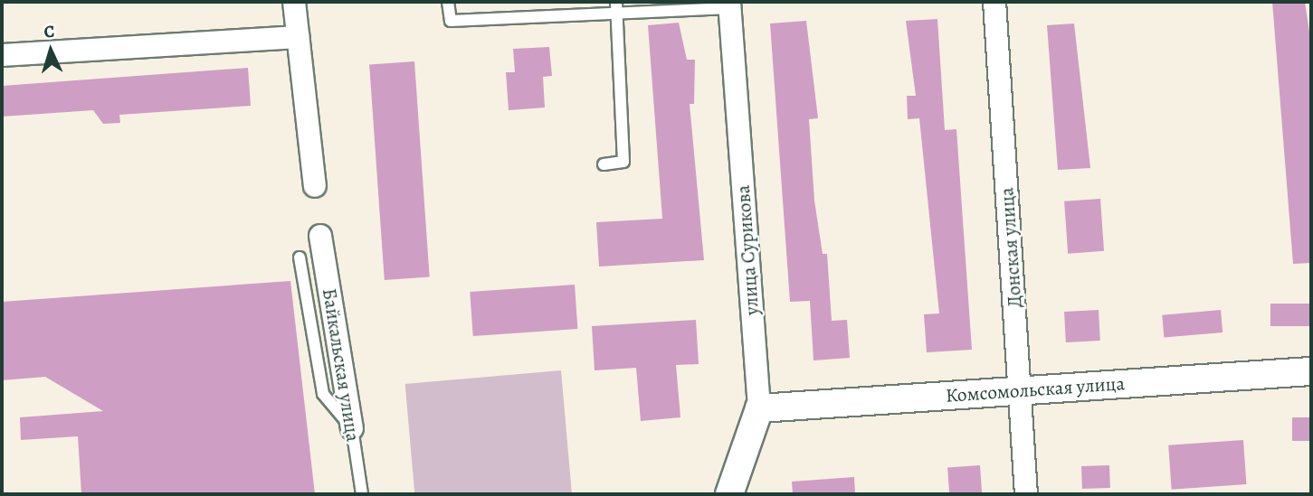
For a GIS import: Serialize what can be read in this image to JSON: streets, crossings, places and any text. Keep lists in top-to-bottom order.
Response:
{
  "streets": {
    "street": [
      "Донская улица",
      "улица Сурикова",
      "Байкальская улица",
      "Комсомольская улица"
    ]
  },
  "crossings": [
    ["Донская улица", "Комсомольская улица"],
    ["улица Сурикова", "Комсомольская улица"]
  ],
  "north": "top"
}
